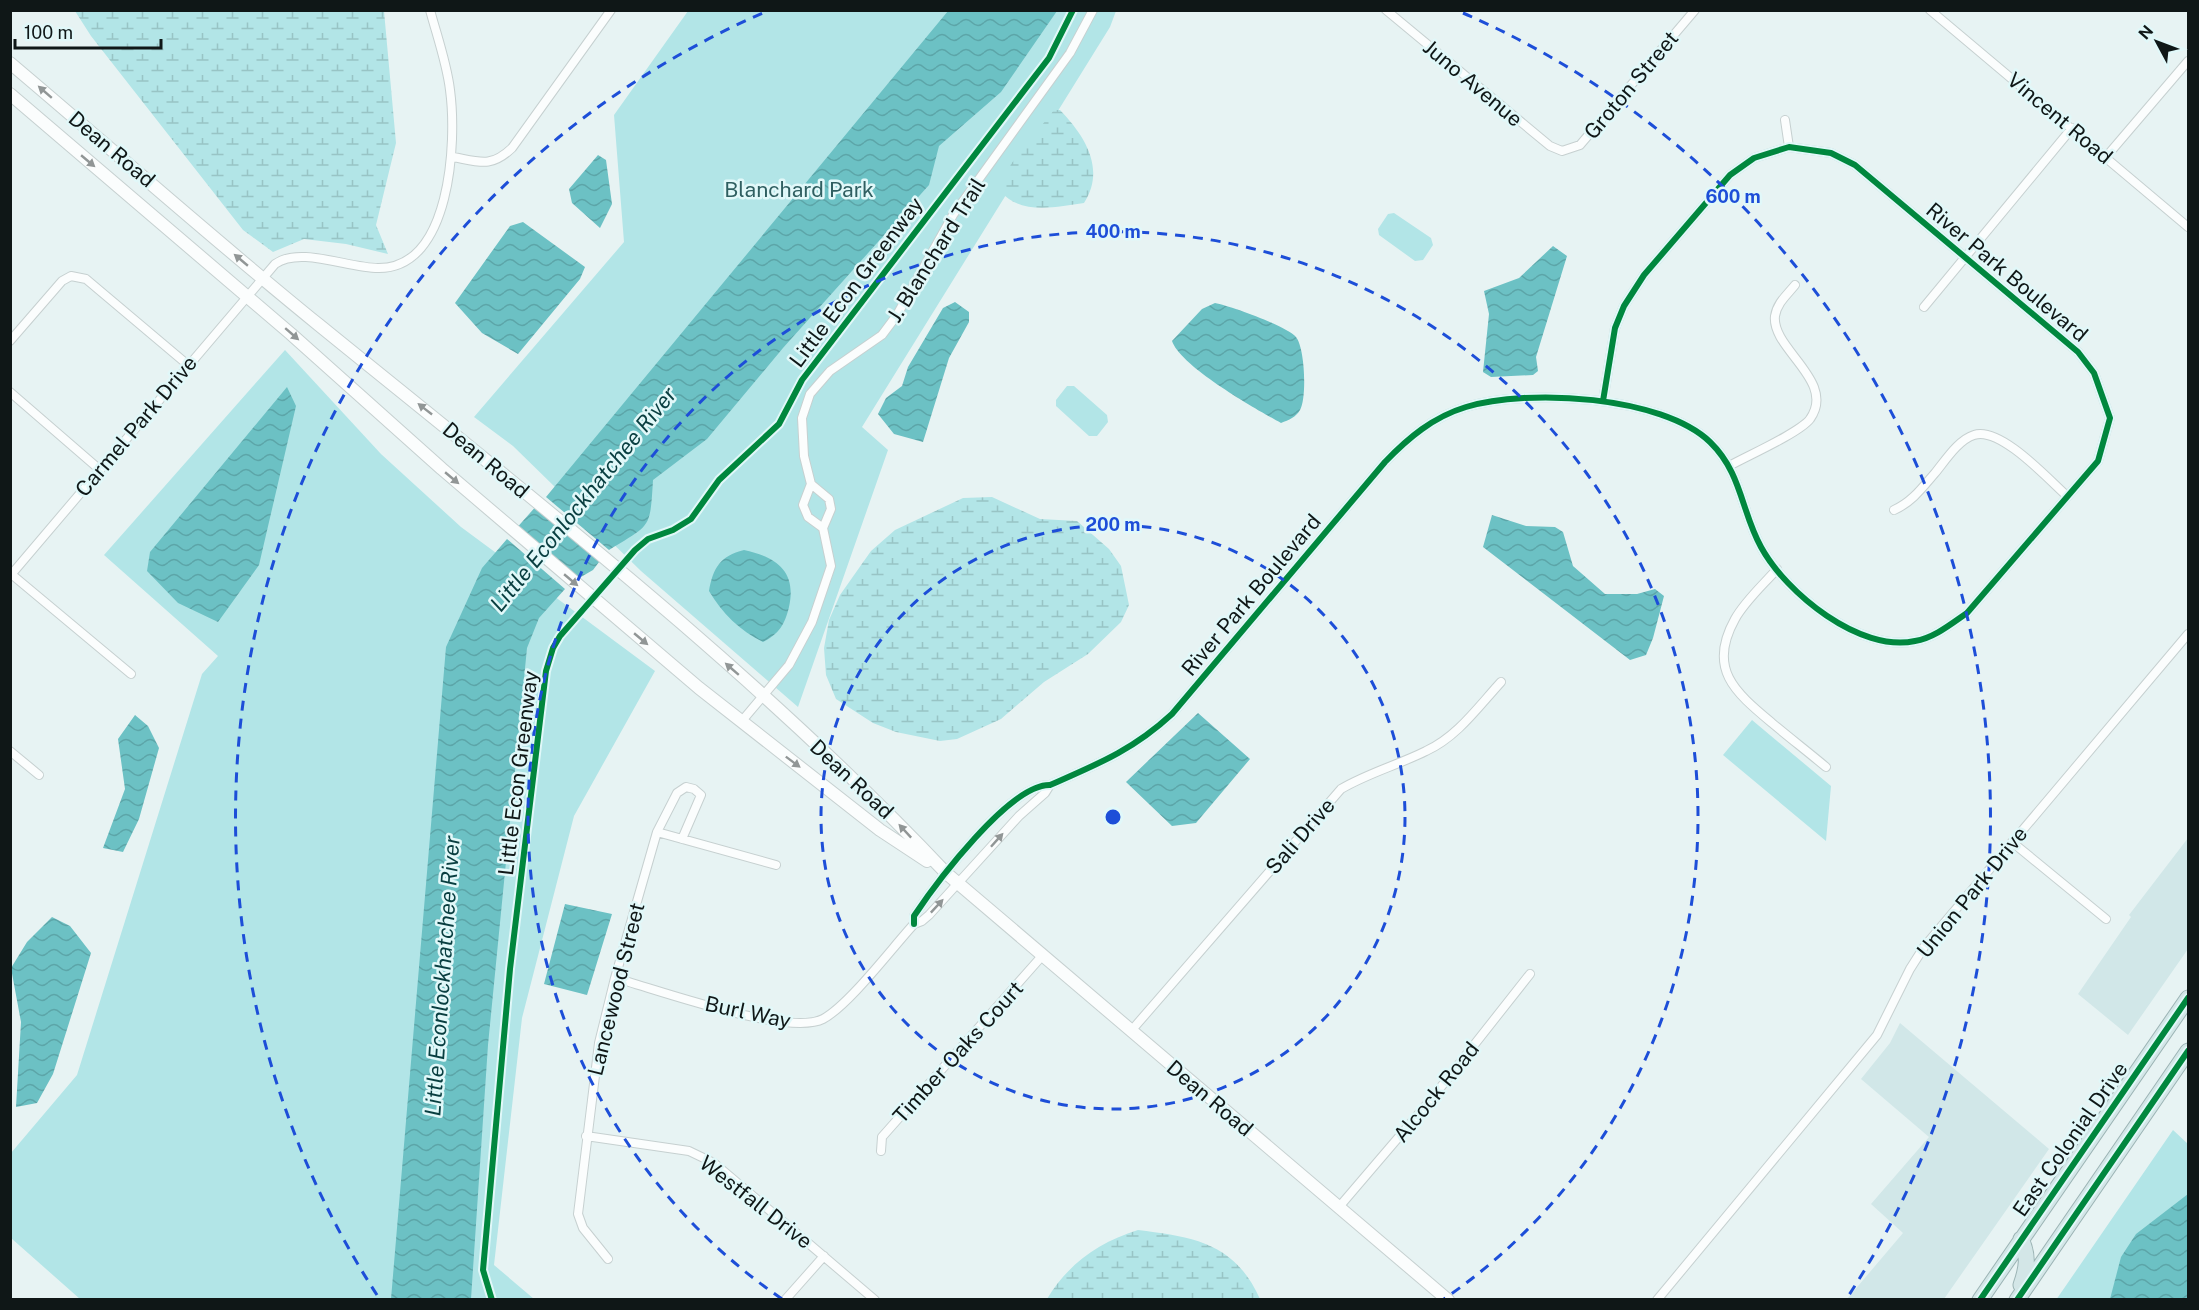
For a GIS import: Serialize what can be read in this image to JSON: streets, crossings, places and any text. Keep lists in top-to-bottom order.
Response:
{
  "streets": {
    "highway": ["East Colonial Drive"],
    "main road": ["Dean Road"],
    "street": [
      "Juno Avenue",
      "Groton Street",
      "Vincent Road",
      "J. Blanchard Trail",
      "River Park Boulevard",
      "Carmel Park Drive",
      "Sali Drive",
      "Union Park Drive",
      "Lancewood Street",
      "Burl Way",
      "Timber Oaks Court",
      "Alcock Road",
      "Westfall Drive"
    ],
    "cycle path": ["Little Econ Greenway"]
  },
  "crossings": [
    ["Juno Avenue", "Groton Street"],
    ["Dean Road", "River Park Boulevard"],
    ["Dean Road", "Carmel Park Drive"],
    ["Dean Road", "Sali Drive"],
    ["Dean Road", "Burl Way"],
    ["Dean Road", "Timber Oaks Court"],
    ["Dean Road", "Alcock Road"],
    ["River Park Boulevard", "Burl Way"],
    ["Lancewood Street", "Burl Way"],
    ["Lancewood Street", "Westfall Drive"]
  ],
  "water": ["Little Econlockhatchee River"],
  "parks": ["Blanchard Park"],
  "scale_bar": "100 m",
  "north": "top left",
  "rings": ["600 m", "400 m", "200 m"]
}
